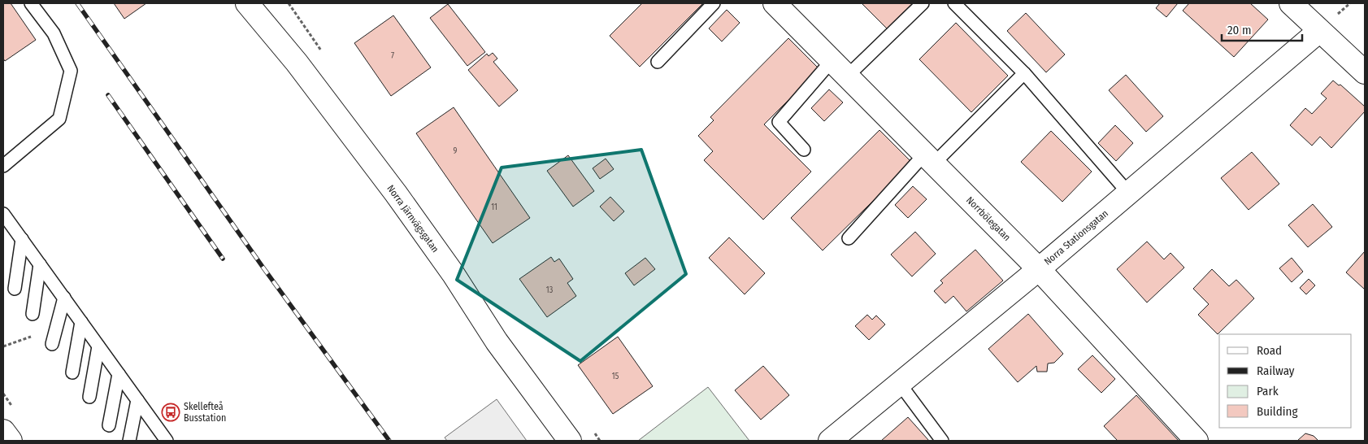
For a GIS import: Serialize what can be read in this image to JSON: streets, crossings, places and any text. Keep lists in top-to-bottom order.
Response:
{
  "streets": {
    "street": ["Norra Järnvägsgatan", "Norrbölegatan", "Norra Stationsgatan"]
  },
  "crossings": [
    ["Norrbölegatan", "Norra Stationsgatan"]
  ],
  "places": {
    "bus stop": ["Skellefteå Busstation"]
  },
  "house_numbers": [
    "7",
    "9",
    "11",
    "13",
    "15"
  ],
  "legend": [
    "Road",
    "Railway",
    "Park",
    "Building"
  ],
  "scale_bar": "20 m"
}
